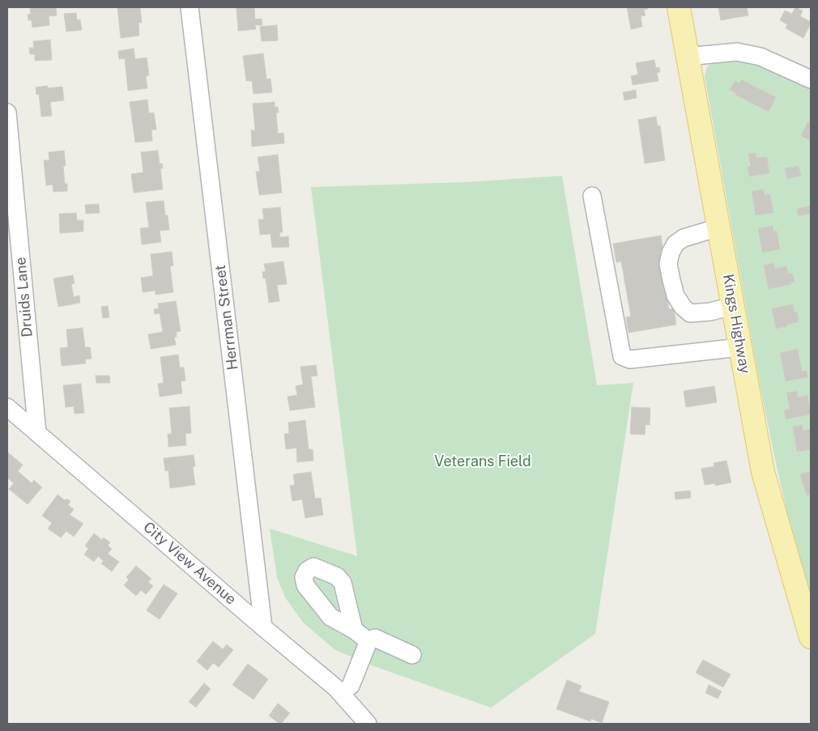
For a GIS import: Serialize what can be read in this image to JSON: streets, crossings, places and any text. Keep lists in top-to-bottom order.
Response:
{
  "streets": {
    "main road": ["Kings Highway"],
    "street": ["Druids Lane", "Herrman Street", "City View Avenue"]
  },
  "crossings": [
    ["Druids Lane", "City View Avenue"],
    ["Herrman Street", "City View Avenue"]
  ],
  "parks": ["Veterans Field"]
}
